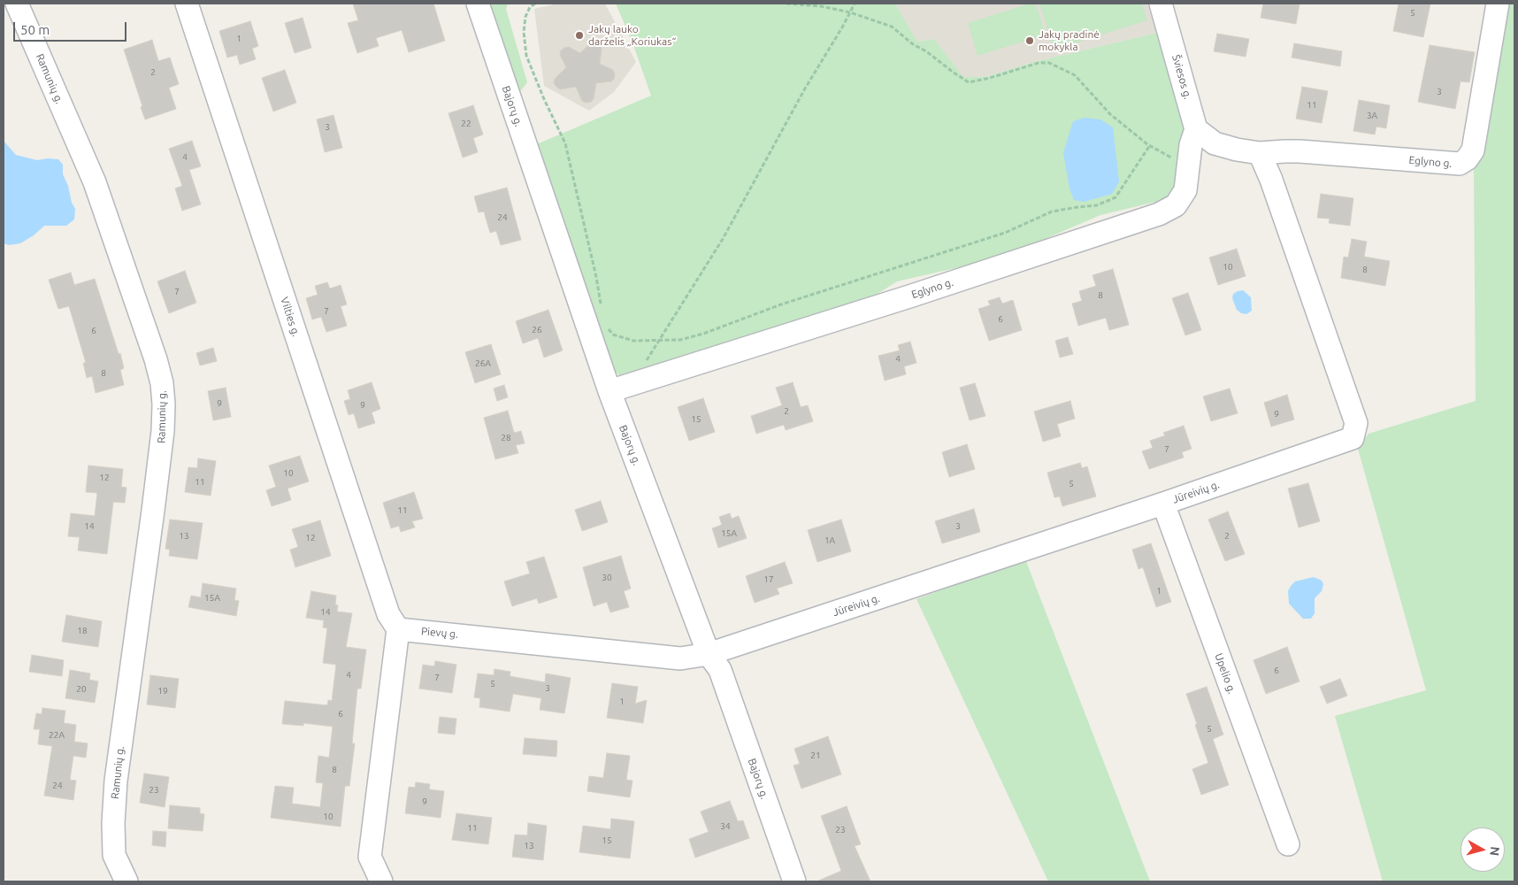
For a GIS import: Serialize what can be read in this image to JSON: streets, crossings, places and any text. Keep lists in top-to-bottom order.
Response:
{
  "streets": {
    "street": [
      "Šviesos g.",
      "Ramunių g.",
      "Bajorų g.",
      "Eglyno g.",
      "Vilties g.",
      "Jūreivių g.",
      "Pievų g.",
      "Upelio g."
    ]
  },
  "crossings": [
    ["Šviesos g.", "Eglyno g."],
    ["Bajorų g.", "Eglyno g."],
    ["Bajorų g.", "Jūreivių g."],
    ["Bajorų g.", "Pievų g."],
    ["Eglyno g.", "Jūreivių g."],
    ["Vilties g.", "Pievų g."],
    ["Jūreivių g.", "Pievų g."],
    ["Jūreivių g.", "Upelio g."]
  ],
  "places": ["Jakų lauko darželis „Koriukas“", "Jakų pradinė mokykla"],
  "house_numbers": [
    "5",
    "1",
    "2",
    "3",
    "11",
    "3A",
    "22",
    "3",
    "4",
    "24",
    "10",
    "8",
    "7",
    "8",
    "7",
    "6",
    "26",
    "6",
    "4",
    "26A",
    "8",
    "9",
    "9",
    "2",
    "9",
    "15",
    "28",
    "7",
    "10",
    "12",
    "11",
    "5",
    "11",
    "14",
    "3",
    "15A",
    "13",
    "2",
    "12",
    "1A",
    "30",
    "17",
    "1",
    "15A",
    "14",
    "18",
    "6",
    "4",
    "7",
    "5",
    "3",
    "20",
    "19",
    "1",
    "6",
    "5",
    "22A",
    "21",
    "8",
    "24",
    "23",
    "9",
    "10",
    "34",
    "11",
    "23",
    "15",
    "13"
  ],
  "scale_bar": "50 m",
  "north": "right"
}
